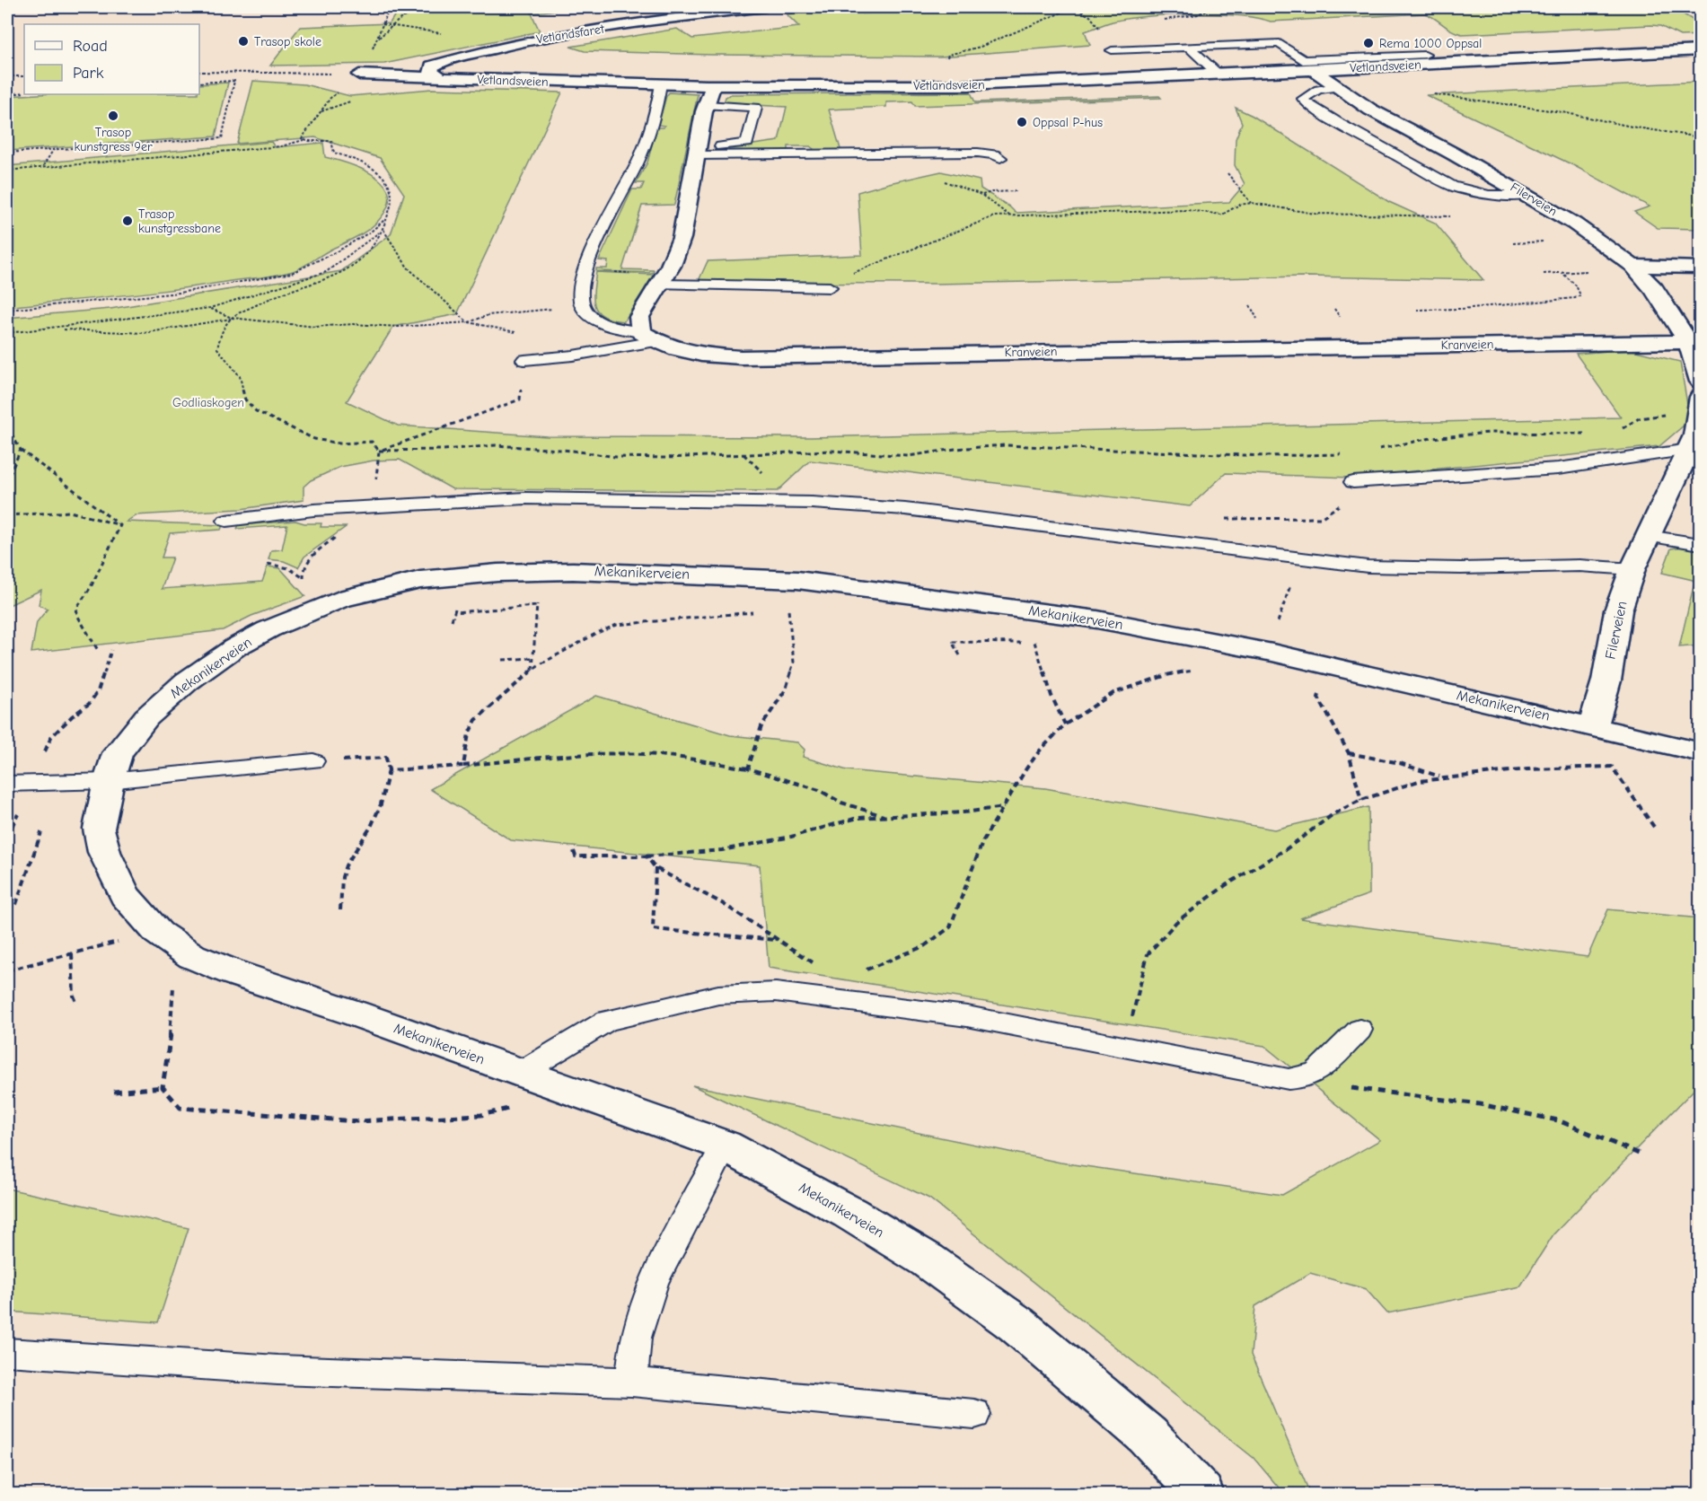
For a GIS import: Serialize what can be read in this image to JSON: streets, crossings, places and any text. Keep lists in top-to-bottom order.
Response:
{
  "streets": {
    "street": [
      "Vetlandsfaret",
      "Vetlandsveien",
      "Filerveien",
      "Kranveien",
      "Mekanikerveien"
    ]
  },
  "crossings": [
    ["Vetlandsfaret", "Vetlandsveien"],
    ["Vetlandsveien", "Filerveien"],
    ["Filerveien", "Kranveien"],
    ["Filerveien", "Mekanikerveien"]
  ],
  "parks": ["Godliaskogen"],
  "places": [
    "Trasop skole",
    "Rema 1000 Oppsal",
    "Trasop kunstgress 9er",
    "Oppsal P-hus",
    "Trasop kunstgressbane"
  ],
  "legend": ["Road", "Park"]
}
